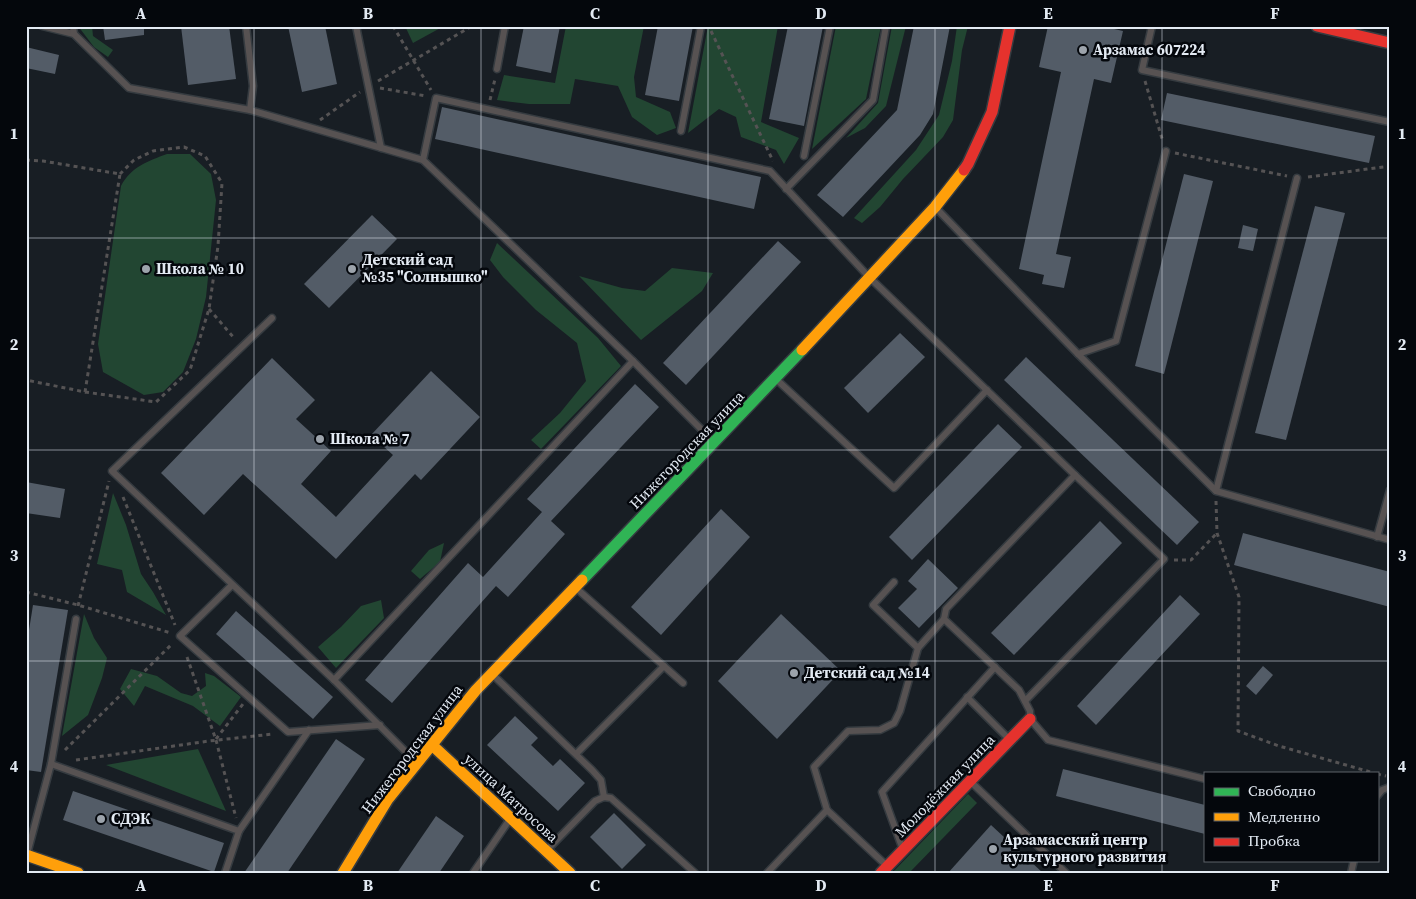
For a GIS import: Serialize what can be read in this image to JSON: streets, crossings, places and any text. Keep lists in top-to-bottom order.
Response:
{
  "streets": {
    "street": ["Нижегородская улица", "Молодёжная улица", "улица Матросова"]
  },
  "crossings": [
    ["Нижегородская улица", "улица Матросова"]
  ],
  "places": [
    "Арзамас 607224",
    "Школа № 10",
    "Детский сад №35 \"Солнышко\"",
    "Школа № 7",
    "Детский сад №14",
    "СДЭК",
    "Арзамасский центр культурного развития"
  ],
  "legend": ["Свободно", "Медленно", "Пробка"],
  "grid": {
    "columns": [
      "A",
      "B",
      "C",
      "D",
      "E",
      "F"
    ],
    "rows": [
      "1",
      "2",
      "3",
      "4"
    ]
  }
}
